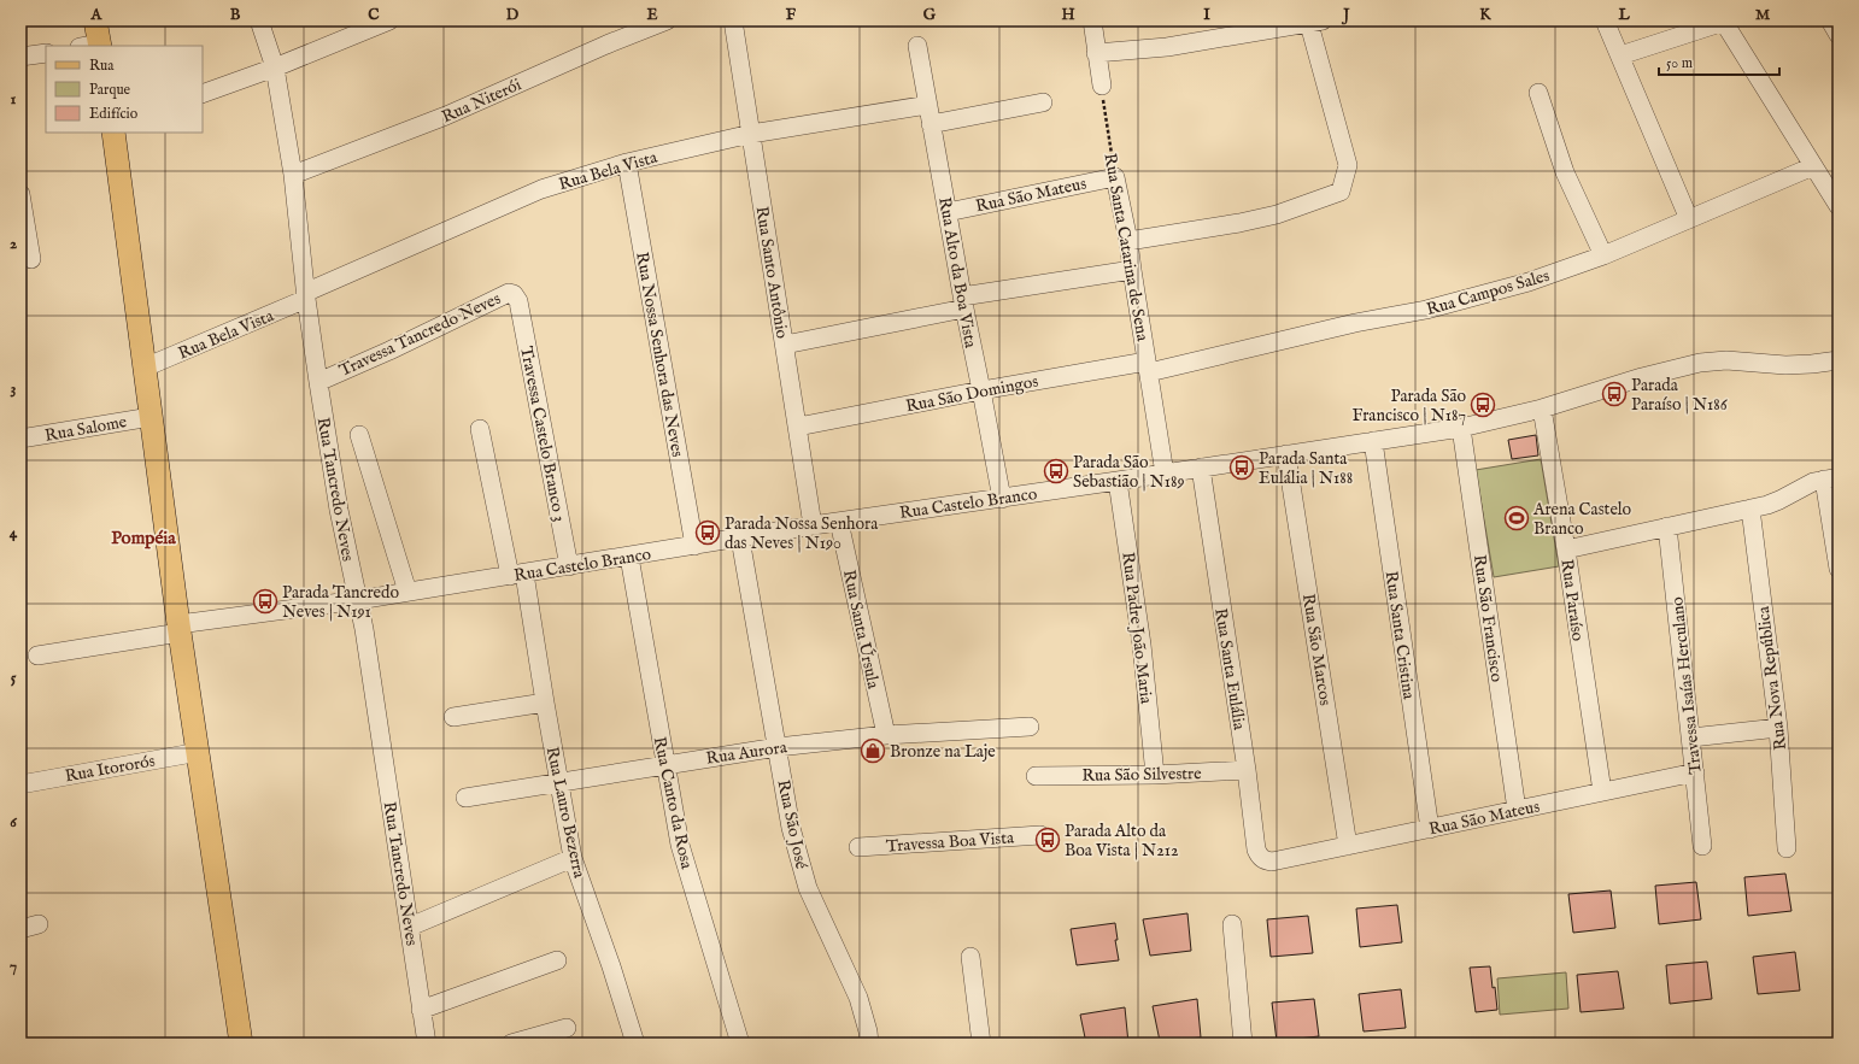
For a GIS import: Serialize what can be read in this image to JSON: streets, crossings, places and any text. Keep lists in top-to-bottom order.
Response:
{
  "streets": {
    "street": [
      "Rua Niterói",
      "Rua Bela Vista",
      "Rua São Mateus",
      "Rua Santa Catarina de Sena",
      "Rua Santo Antônio",
      "Rua Alto da Boa Vista",
      "Rua Campos Sales",
      "Travessa Tancredo Neves",
      "Rua Nossa Senhora das Neves",
      "Rua São Domingos",
      "Rua Salome",
      "Travessa Castelo Branco 3",
      "Rua Tancredo Neves",
      "Rua Castelo Branco",
      "Rua Paraíso",
      "Rua São Francisco",
      "Rua Padre João Maria",
      "Rua Santa Úrsula",
      "Rua Santa Cristina",
      "Rua São Marcos",
      "Rua Santa Eulália",
      "Rua Nova República",
      "Travessa Isaías Herculano",
      "Rua Aurora",
      "Rua Itororós",
      "Rua São Silvestre",
      "Rua Canto da Rosa",
      "Rua Lauro Bezerra",
      "Rua São José",
      "Travessa Boa Vista"
    ]
  },
  "crossings": [
    ["Rua Niterói", "Rua Tancredo Neves"],
    ["Rua Bela Vista", "Rua Santo Antônio"],
    ["Rua Bela Vista", "Rua Alto da Boa Vista"],
    ["Rua Bela Vista", "Rua Nossa Senhora das Neves"],
    ["Rua Bela Vista", "Rua Tancredo Neves"],
    ["Rua São Mateus", "Rua Santa Catarina de Sena"],
    ["Rua São Mateus", "Rua Alto da Boa Vista"],
    ["Rua São Mateus", "Rua Paraíso"],
    ["Rua São Mateus", "Rua São Francisco"],
    ["Rua São Mateus", "Rua Santa Cristina"],
    ["Rua São Mateus", "Rua São Marcos"],
    ["Rua São Mateus", "Rua Santa Eulália"],
    ["Rua São Mateus", "Travessa Isaías Herculano"],
    ["Rua Santa Catarina de Sena", "Rua Campos Sales"],
    ["Rua Santa Catarina de Sena", "Rua São Domingos"],
    ["Rua Santa Catarina de Sena", "Rua Castelo Branco"],
    ["Rua Santo Antônio", "Rua São Domingos"],
    ["Rua Santo Antônio", "Rua Castelo Branco"],
    ["Rua Alto da Boa Vista", "Rua São Domingos"],
    ["Rua Alto da Boa Vista", "Rua Castelo Branco"],
    ["Rua Campos Sales", "Rua São Domingos"],
    ["Travessa Tancredo Neves", "Travessa Castelo Branco 3"],
    ["Travessa Tancredo Neves", "Rua Tancredo Neves"],
    ["Rua Nossa Senhora das Neves", "Rua Castelo Branco"],
    ["Travessa Castelo Branco 3", "Rua Castelo Branco"],
    ["Rua Tancredo Neves", "Rua Castelo Branco"],
    ["Rua Castelo Branco", "Rua Paraíso"],
    ["Rua Castelo Branco", "Rua São Francisco"],
    ["Rua Castelo Branco", "Rua Padre João Maria"],
    ["Rua Castelo Branco", "Rua Santa Úrsula"],
    ["Rua Castelo Branco", "Rua Santa Cristina"],
    ["Rua Castelo Branco", "Rua São Marcos"],
    ["Rua Castelo Branco", "Rua Santa Eulália"],
    ["Rua Castelo Branco", "Rua Canto da Rosa"],
    ["Rua Castelo Branco", "Rua Lauro Bezerra"],
    ["Rua Castelo Branco", "Rua São José"],
    ["Rua Padre João Maria", "Rua São Silvestre"],
    ["Rua Santa Úrsula", "Rua Aurora"],
    ["Rua Santa Eulália", "Rua São Silvestre"],
    ["Rua Aurora", "Rua Canto da Rosa"],
    ["Rua Aurora", "Rua Lauro Bezerra"],
    ["Rua Aurora", "Rua São José"]
  ],
  "districts": ["Pompéia"],
  "places": {
    "bus stop": [
      "Parada Paraíso | N186",
      "Parada São Francisco | N187",
      "Parada Santa Eulália | N188",
      "Parada São Sebastião | N189",
      "Parada Nossa Senhora das Neves | N190",
      "Parada Tancredo Neves | N191",
      "Parada Alto da Boa Vista | N212"
    ],
    "sports": ["Arena Castelo Branco"],
    "shop": ["Bronze na Laje"]
  },
  "legend": ["Rua", "Parque", "Edifício"],
  "scale_bar": "50 m",
  "grid": {
    "columns": [
      "A",
      "B",
      "C",
      "D",
      "E",
      "F",
      "G",
      "H",
      "I",
      "J",
      "K",
      "L",
      "M"
    ],
    "rows": [
      "1",
      "2",
      "3",
      "4",
      "5",
      "6",
      "7"
    ]
  }
}
